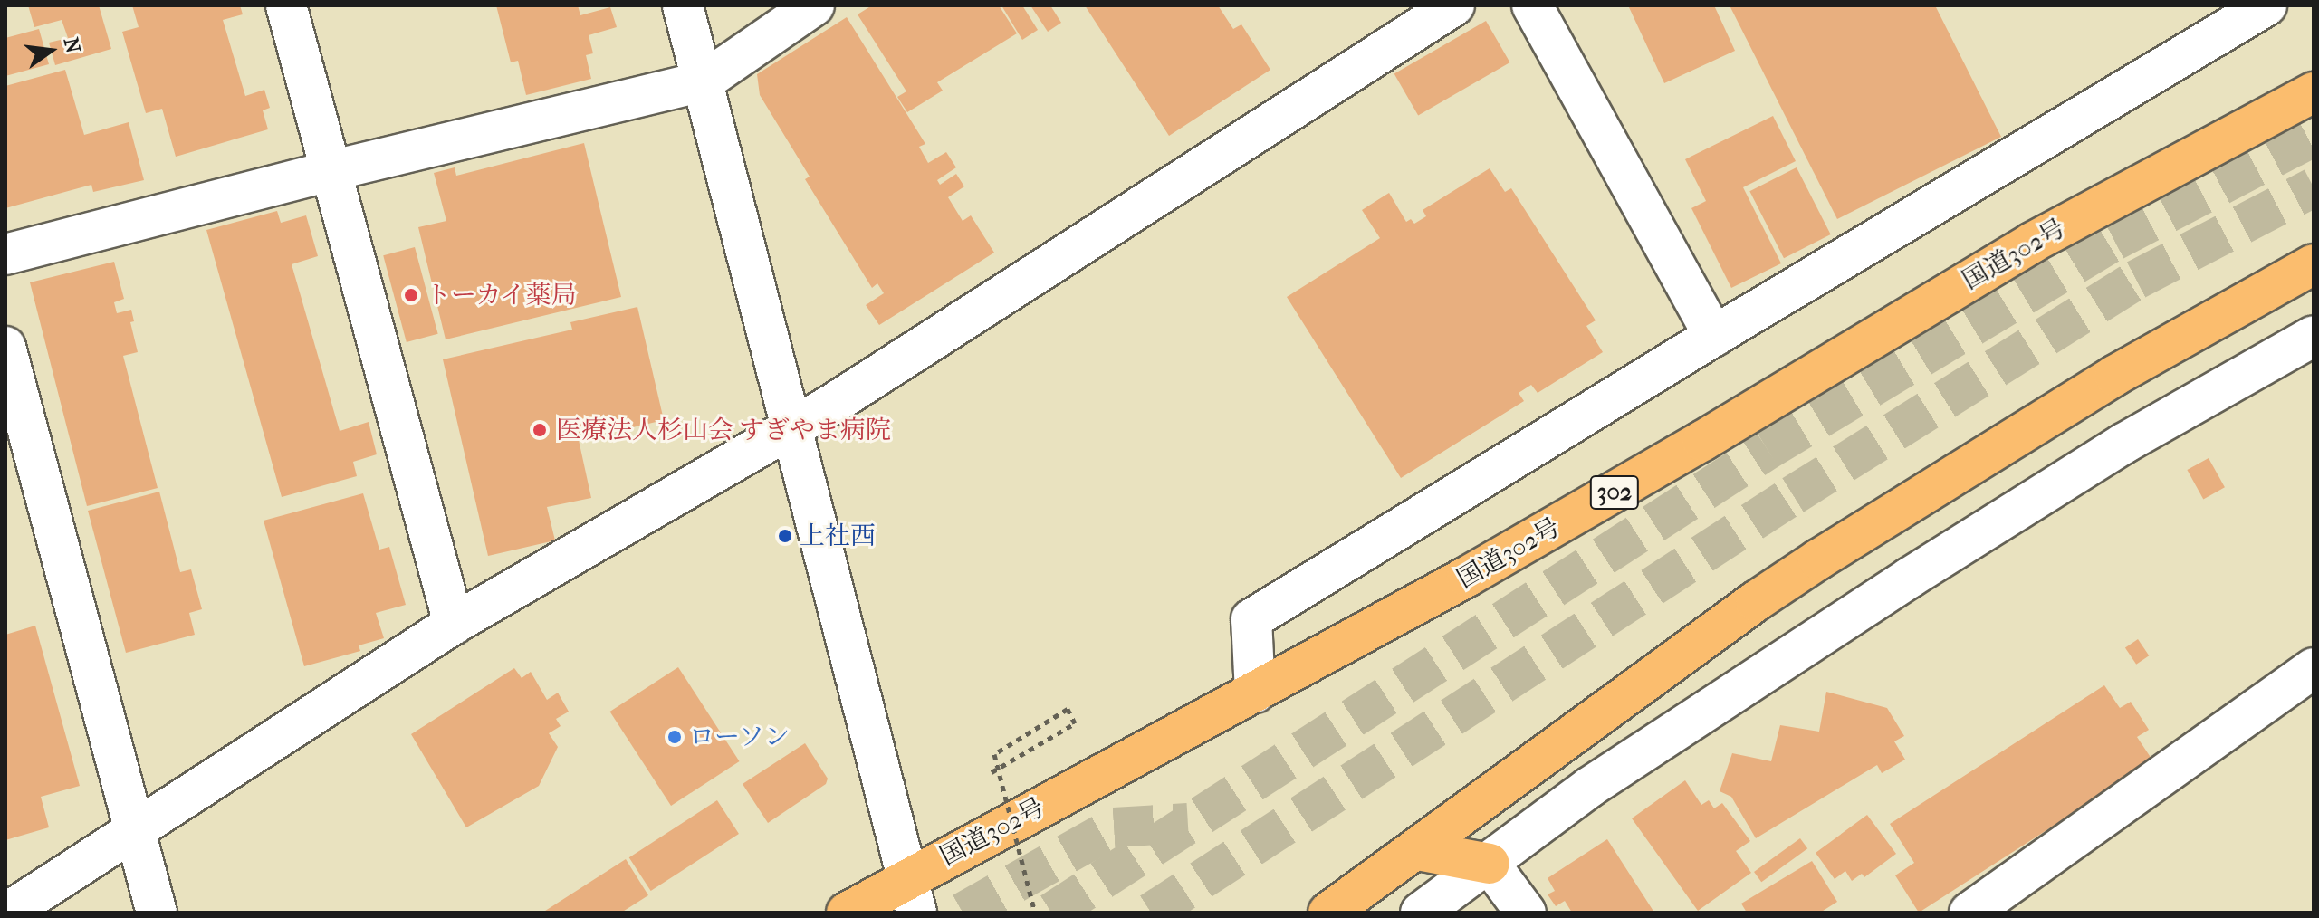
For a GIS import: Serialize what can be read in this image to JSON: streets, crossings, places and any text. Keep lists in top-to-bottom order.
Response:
{
  "streets": {
    "highway": ["国道302号", "302"]
  },
  "places": [
    "トーカイ薬局",
    "医療法人杉山会 すぎやま病院",
    "上社西",
    "ローソン"
  ],
  "north": "right"
}
